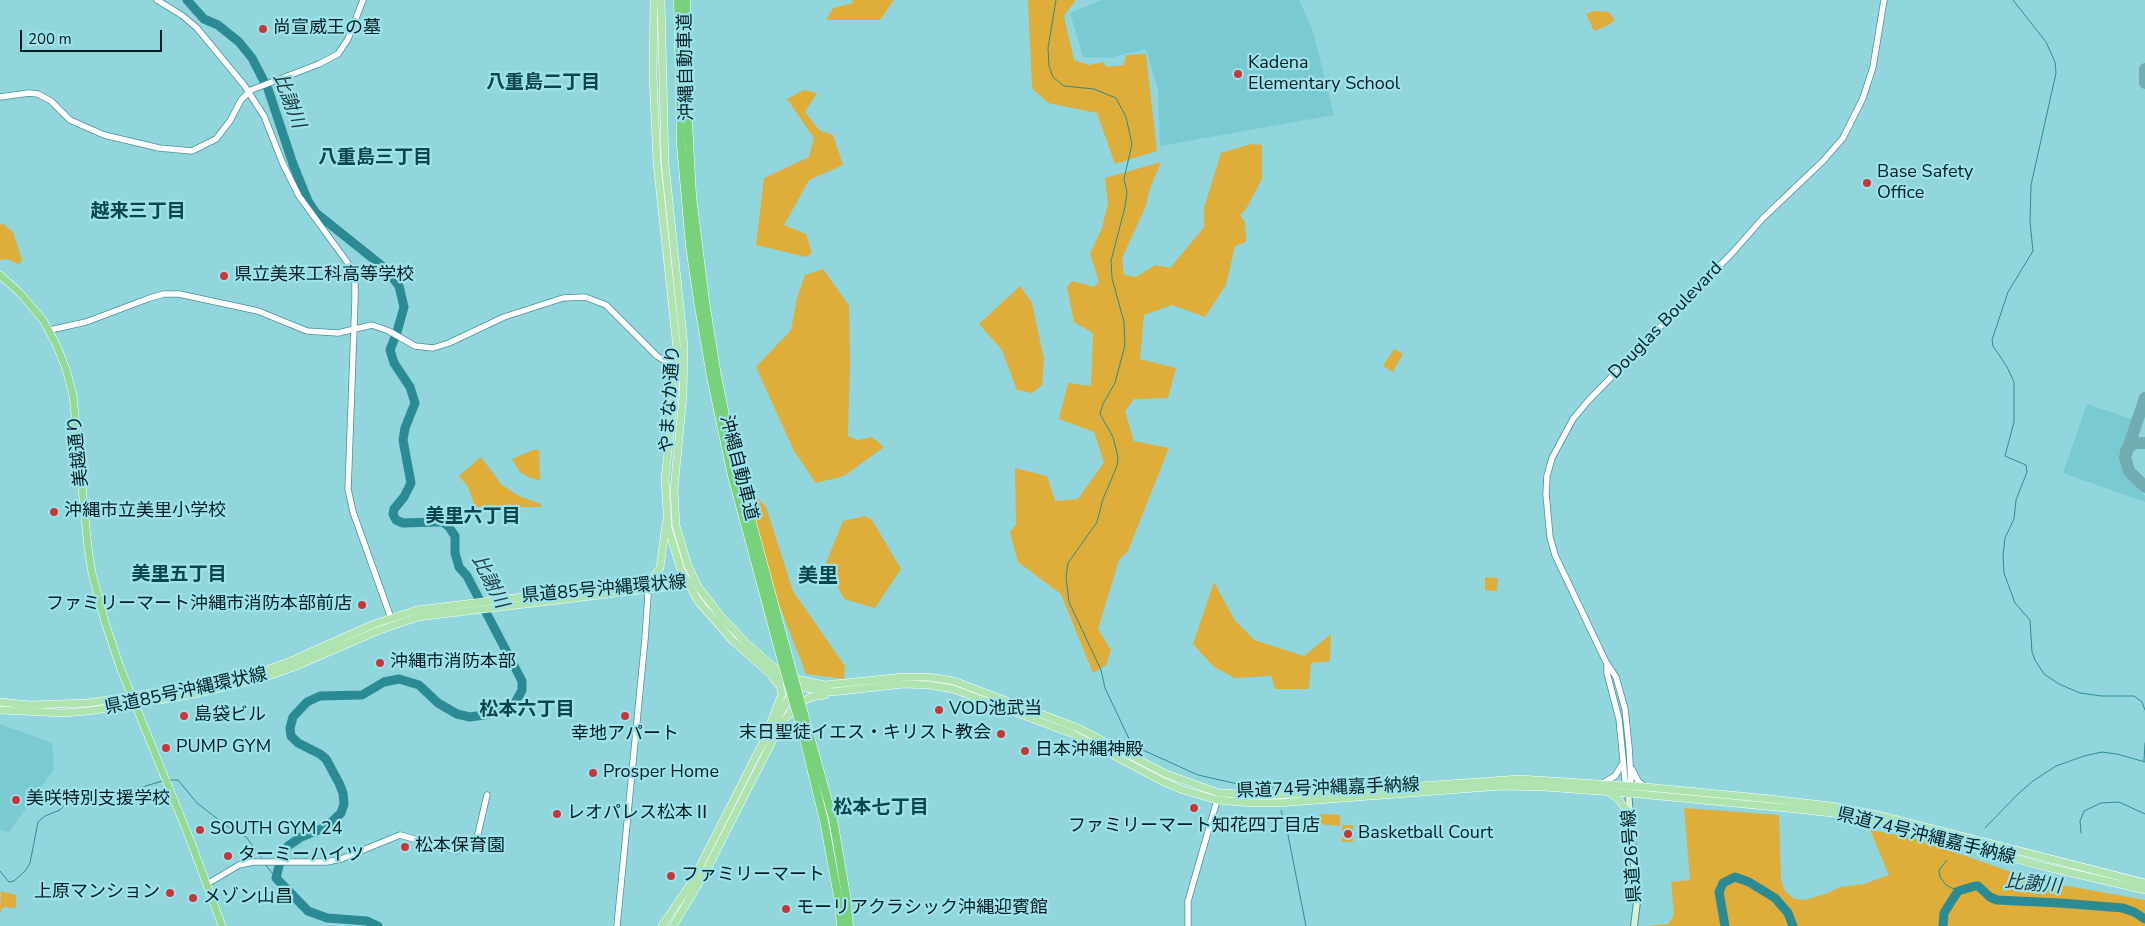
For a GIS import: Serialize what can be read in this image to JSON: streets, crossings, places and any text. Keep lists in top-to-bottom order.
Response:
{
  "streets": {
    "highway": ["沖縄自動車道", "美越通り"],
    "main road": [
      "やまなか通り",
      "県道85号沖縄環状線",
      "県道74号沖縄嘉手納線",
      "県道26号線"
    ],
    "street": ["Douglas Boulevard"]
  },
  "crossings": [
    ["Douglas Boulevard", "県道74号沖縄嘉手納線"],
    ["Douglas Boulevard", "県道26号線"],
    ["やまなか通り", "県道85号沖縄環状線"],
    ["やまなか通り", "県道74号沖縄嘉手納線"],
    ["美越通り", "県道85号沖縄環状線"],
    ["県道74号沖縄嘉手納線", "県道26号線"]
  ],
  "districts": [
    "八重島二丁目",
    "八重島三丁目",
    "越来三丁目",
    "美里六丁目",
    "美里五丁目",
    "美里",
    "松本六丁目",
    "松本七丁目"
  ],
  "water": ["比謝川"],
  "places": [
    "尚宣威王の墓",
    "Kadena Elementary School",
    "Base Safety Office",
    "県立美来工科高等学校",
    "沖縄市立美里小学校",
    "ファミリーマート沖縄市消防本部前店",
    "沖縄市消防本部",
    "VOD池武当",
    "島袋ビル",
    "幸地アパート",
    "末日聖徒イエス・キリスト教会",
    "PUMP GYM",
    "日本沖縄神殿",
    "Prosper Home",
    "美咲特別支援学校",
    "ファミリーマート知花四丁目店",
    "レオパレス松本Ⅱ",
    "SOUTH GYM 24",
    "Basketball Court",
    "松本保育園",
    "ターミーハイツ",
    "ファミリーマート",
    "上原マンション",
    "メゾン山昌",
    "モーリアクラシック沖縄迎賓館"
  ],
  "scale_bar": "200 m"
}
